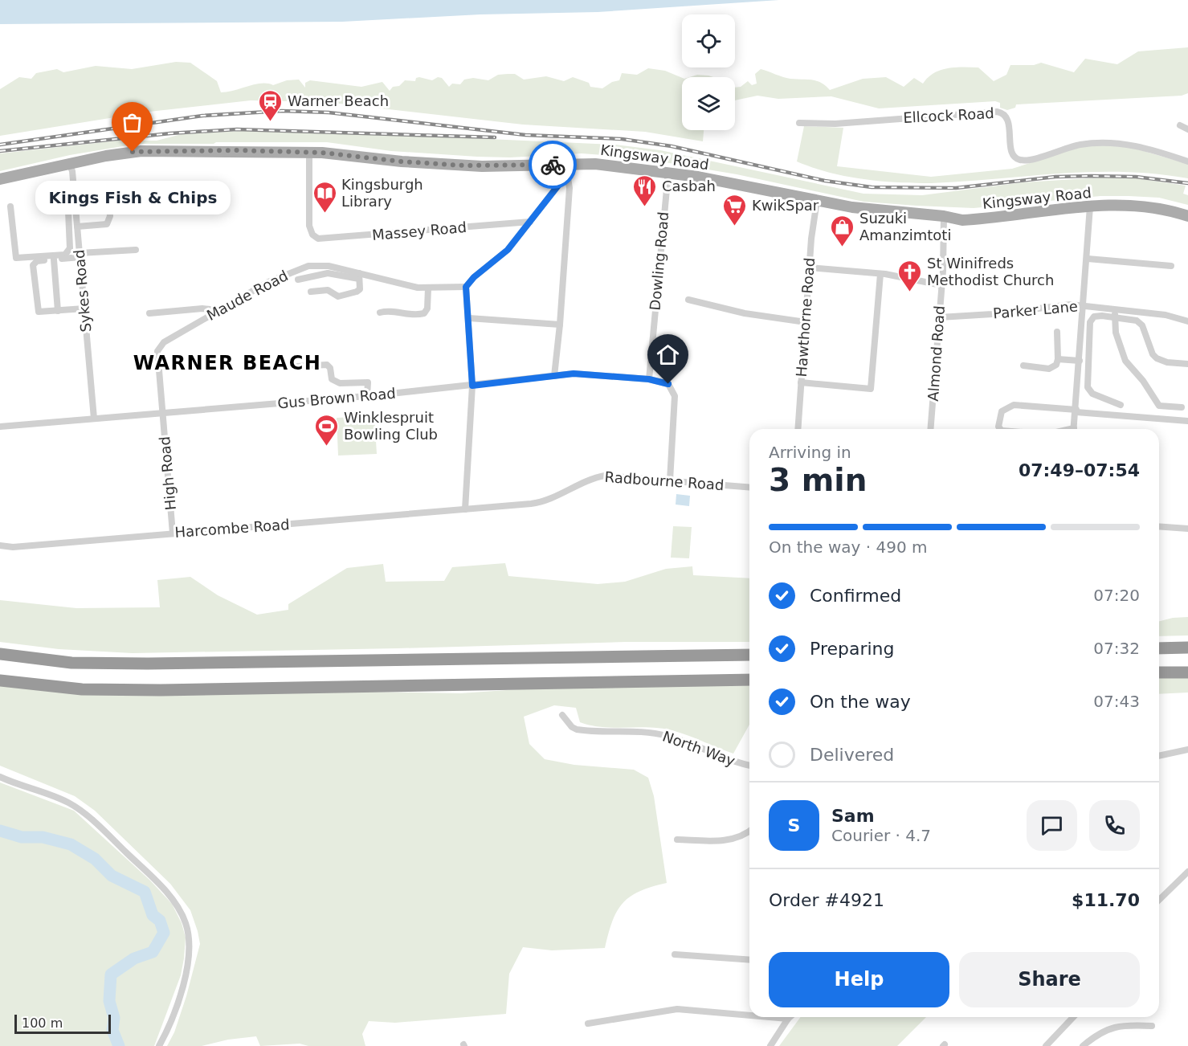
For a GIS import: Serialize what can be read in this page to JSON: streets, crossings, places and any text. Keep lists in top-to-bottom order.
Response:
{
  "streets": {
    "main road": ["Kingsway Road"],
    "street": [
      "Ellcock Road",
      "Massey Road",
      "Dowling Road",
      "Sykes Road",
      "Maude Road",
      "Parker Lane",
      "Hawthorne Road",
      "Almond Road",
      "Gus Brown Road",
      "High Road",
      "Radbourne Road",
      "Harcombe Road",
      "North Way"
    ]
  },
  "crossings": [
    ["Kingsway Road", "Massey Road"],
    ["Kingsway Road", "Dowling Road"],
    ["Kingsway Road", "Sykes Road"],
    ["Kingsway Road", "Hawthorne Road"],
    ["Kingsway Road", "Almond Road"],
    ["Dowling Road", "Gus Brown Road"],
    ["Sykes Road", "Gus Brown Road"],
    ["Maude Road", "Gus Brown Road"],
    ["Maude Road", "High Road"],
    ["Parker Lane", "Almond Road"],
    ["Gus Brown Road", "High Road"],
    ["Gus Brown Road", "Radbourne Road"],
    ["High Road", "Harcombe Road"],
    ["Radbourne Road", "Harcombe Road"]
  ],
  "districts": ["WARNER BEACH"],
  "places": {
    "station": ["Warner Beach"],
    "other": ["Kings Fish & Chips"],
    "restaurant": ["Casbah"],
    "library": ["Kingsburgh Library"],
    "supermarket": ["KwikSpar"],
    "shop": ["Suzuki Amanzimtoti"],
    "church": ["St Winifreds Methodist Church"],
    "sports": ["Winklespruit Bowling Club"]
  },
  "scale_bar": "100 m",
  "page": {
    "bubble": "Kings Fish & Chips",
    "heading": ["3 min", "Arriving in", "07:49–07:54"],
    "panel": [
      "Sam",
      "Courier · 4.7",
      "Order #4921",
      "$11.70"
    ],
    "bar": "On the way · 490 m",
    "list": [
      ["Confirmed", "07:20"],
      ["Preparing", "07:32"],
      ["On the way", "07:43"],
      "Delivered"
    ],
    "round": "S",
    "buttons": ["Help", "Share"],
    "scale": "100 m"
  }
}
